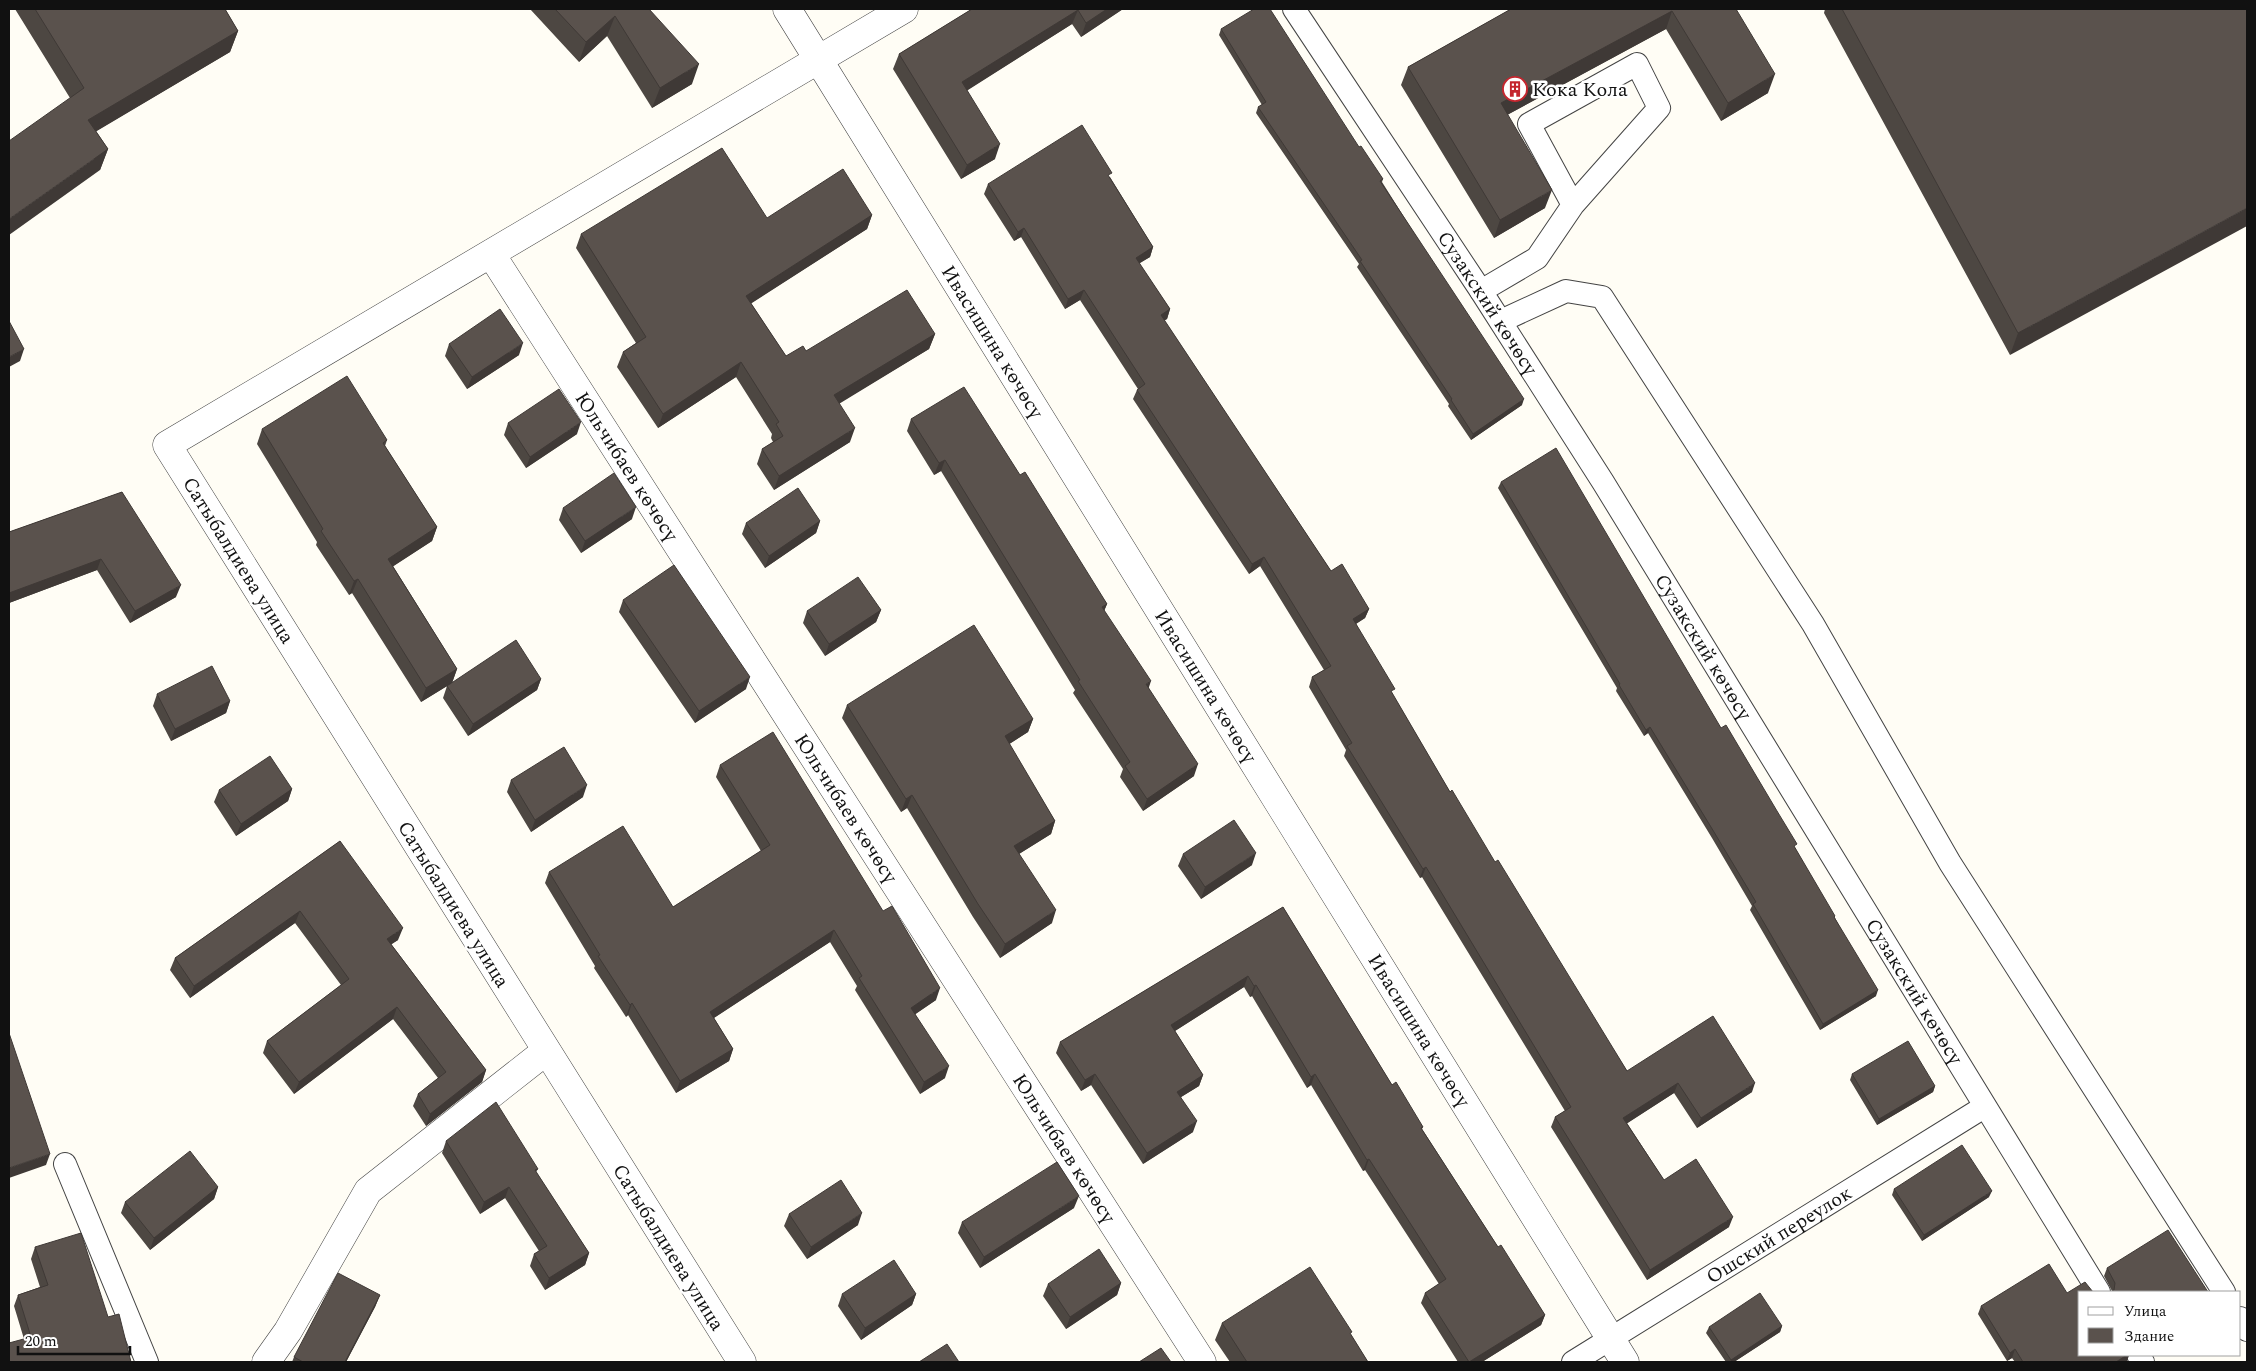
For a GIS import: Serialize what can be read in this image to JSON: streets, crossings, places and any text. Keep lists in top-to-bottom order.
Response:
{
  "streets": {
    "street": ["Ивасишина көчөсү", "Юльчибаев көчөсү", "Сатыбалдиева улица"],
    "lane": ["Сузакский көчөсү", "Ошский переулок"]
  },
  "crossings": [
    ["Сузакский көчөсү", "Ошский переулок"],
    ["Ивасишина көчөсү", "Ошский переулок"],
    ["Юльчибаев көчөсү", "Сатыбалдиева улица"]
  ],
  "places": {
    "building": ["Кока Кола"]
  },
  "legend": ["Улица", "Здание"],
  "scale_bar": "20 m"
}
